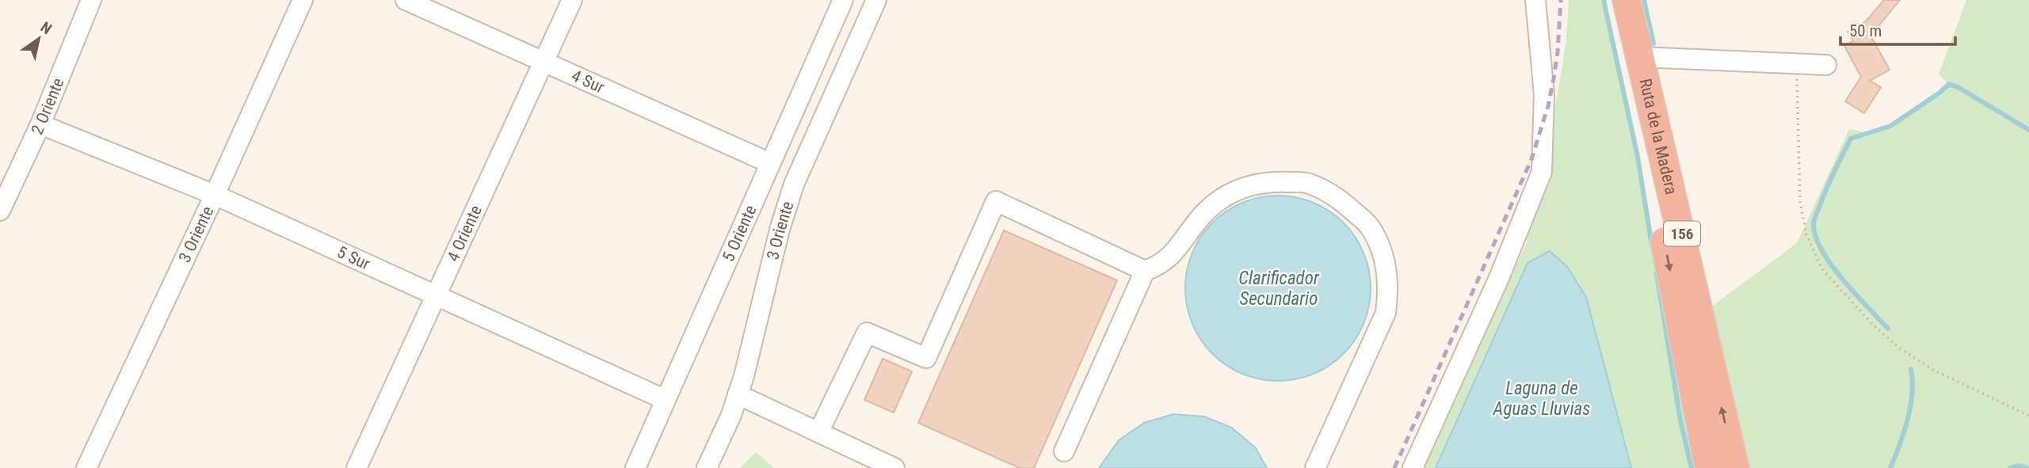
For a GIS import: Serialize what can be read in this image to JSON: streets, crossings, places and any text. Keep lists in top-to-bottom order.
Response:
{
  "streets": {
    "highway": ["Ruta de la Madera", "156"],
    "lane": [
      "4 Sur",
      "2 Oriente",
      "3 Oriente",
      "5 Oriente",
      "4 Oriente",
      "5 Sur"
    ]
  },
  "crossings": [
    ["4 Sur", "5 Oriente"],
    ["4 Sur", "4 Oriente"],
    ["2 Oriente", "5 Sur"],
    ["3 Oriente", "5 Sur"],
    ["5 Oriente", "5 Sur"],
    ["4 Oriente", "5 Sur"]
  ],
  "water": ["Clarificador Secundario", "Laguna de Aguas Lluvias"],
  "scale_bar": "50 m",
  "north": "top right"
}
